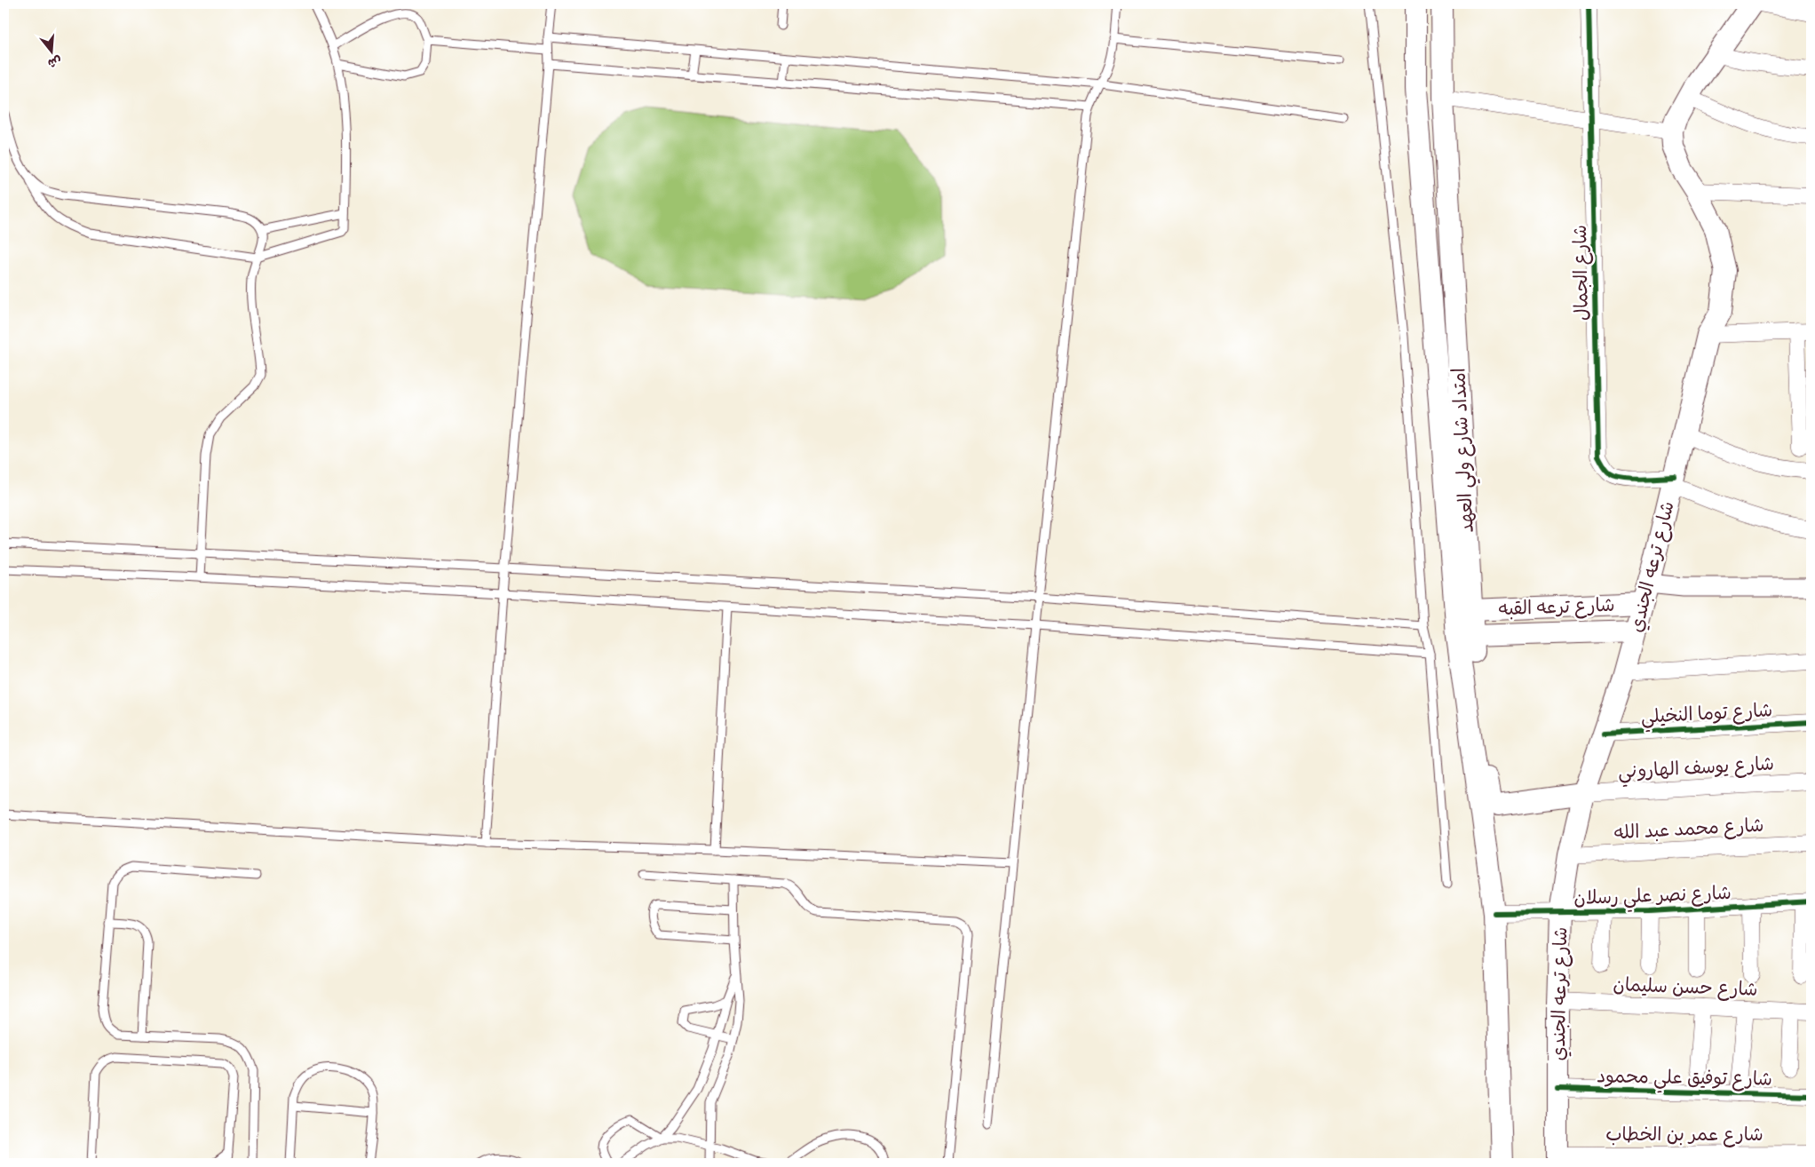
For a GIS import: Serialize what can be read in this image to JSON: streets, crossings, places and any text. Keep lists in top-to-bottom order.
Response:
{
  "streets": {
    "main road": ["امتداد شارع ولي العهد", "شارع ترعه الجندي", "شارع ترعه القبه"],
    "street": [
      "شارع الجمال",
      "شارع توما النخيلي",
      "شارع يوسف الهاروني",
      "شارع محمد عبد الله",
      "شارع نصر علي رسلان",
      "شارع حسن سليمان",
      "شارع توفيق علي محمود",
      "شارع عمر بن الخطاب"
    ]
  },
  "crossings": [
    ["شارع الجمال", "شارع ترعه الجندي"],
    ["امتداد شارع ولي العهد", "شارع ترعه القبه"],
    ["شارع ترعه الجندي", "شارع ترعه القبه"],
    ["شارع ترعه الجندي", "شارع توما النخيلي"],
    ["شارع ترعه الجندي", "شارع يوسف الهاروني"],
    ["شارع ترعه الجندي", "شارع محمد عبد الله"],
    ["شارع ترعه الجندي", "شارع نصر علي رسلان"],
    ["شارع ترعه الجندي", "شارع حسن سليمان"],
    ["شارع ترعه الجندي", "شارع توفيق علي محمود"],
    ["شارع ترعه الجندي", "شارع عمر بن الخطاب"]
  ],
  "north": "bottom"
}
